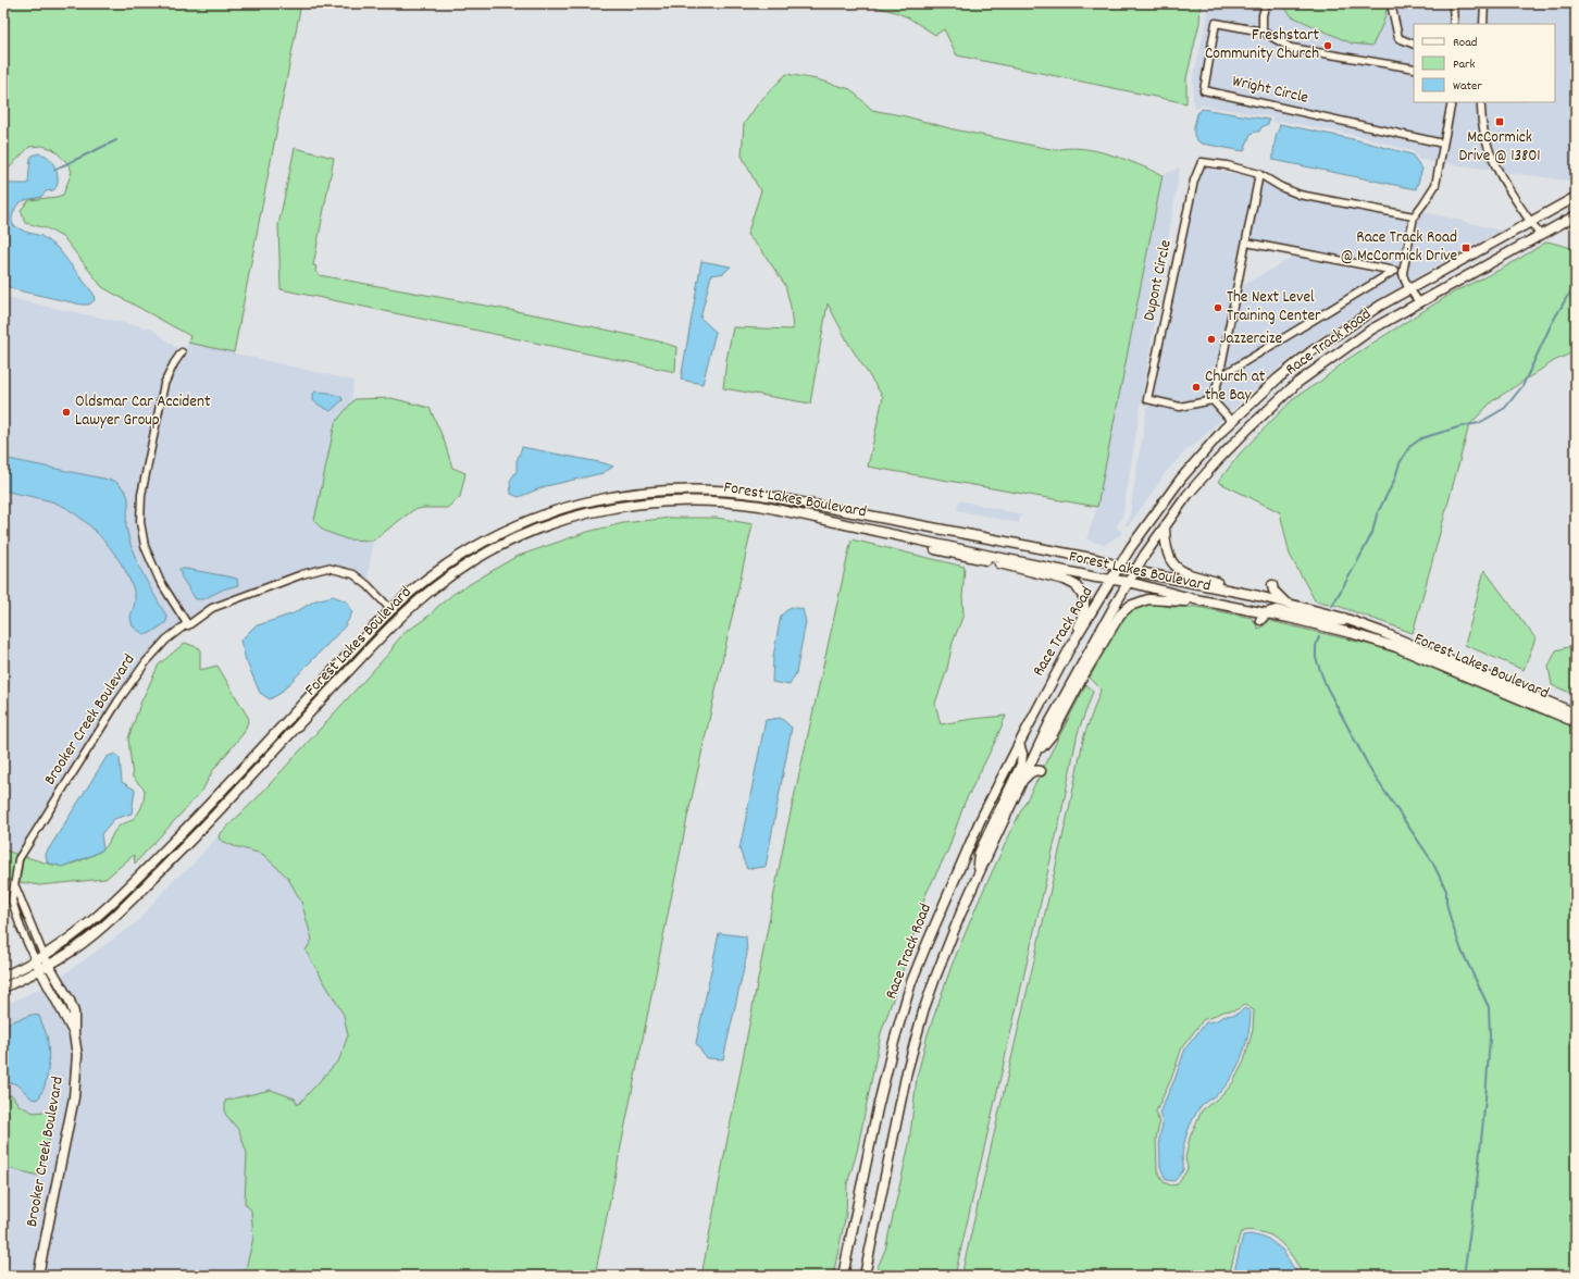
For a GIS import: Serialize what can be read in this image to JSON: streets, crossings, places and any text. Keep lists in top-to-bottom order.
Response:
{
  "streets": {
    "main road": ["Race Track Road", "Forest Lakes Boulevard", "Brooker Creek Boulevard"],
    "street": ["Wright Circle", "Dupont Circle"]
  },
  "crossings": [
    ["Race Track Road", "Forest Lakes Boulevard"],
    ["Forest Lakes Boulevard", "Brooker Creek Boulevard"]
  ],
  "places": {
    "other": [
      "Freshstart Community Church",
      "The Next Level Training Center",
      "Jazzercize",
      "Church at the Bay",
      "Oldsmar Car Accident Lawyer Group"
    ],
    "transit": ["McCormick Drive @ 13801", "Race Track Road @ McCormick Drive"]
  },
  "legend": ["Road", "Park", "Water"]
}
